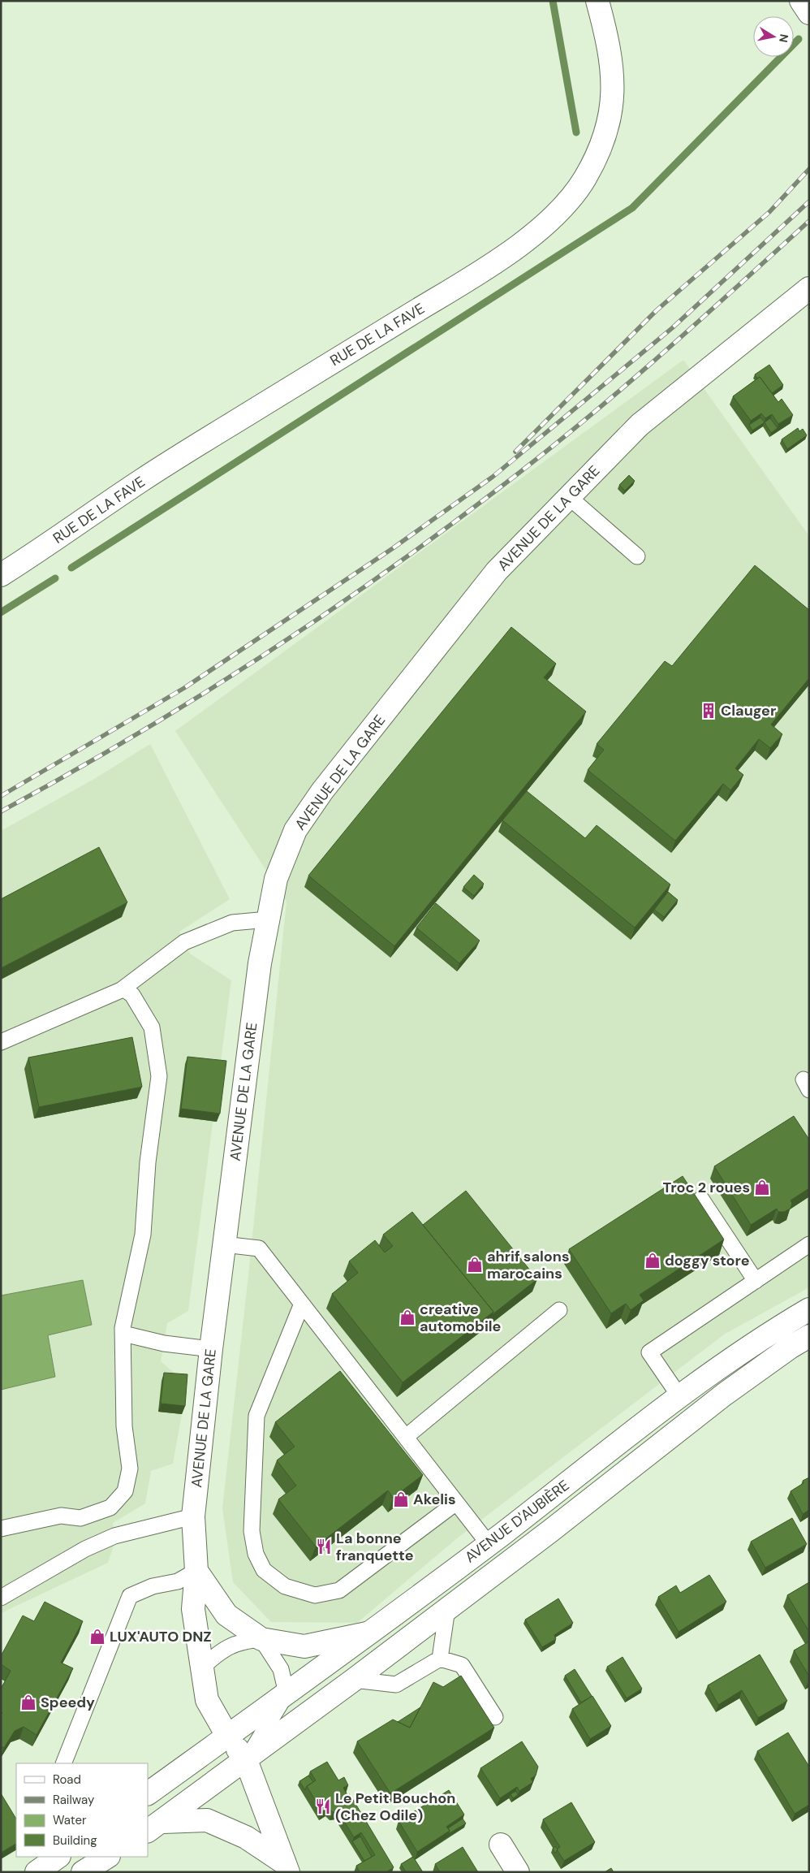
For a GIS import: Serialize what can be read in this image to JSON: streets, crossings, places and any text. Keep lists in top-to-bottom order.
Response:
{
  "streets": {
    "street": ["RUE DE LA FAVE", "AVENUE DE LA GARE", "AVENUE D'AUBIÈRE"]
  },
  "crossings": [
    ["AVENUE DE LA GARE", "AVENUE D'AUBIÈRE"]
  ],
  "places": {
    "building": ["Clauger"],
    "shop": [
      "Troc 2 roues",
      "doggy store",
      "ahrif salons marocains",
      "creative automobile",
      "Akelis",
      "LUX'AUTO DNZ",
      "Speedy"
    ],
    "restaurant": ["La bonne franquette", "Le Petit Bouchon (Chez Odile)"]
  },
  "legend": [
    "Road",
    "Railway",
    "Water",
    "Building"
  ],
  "north": "right"
}
